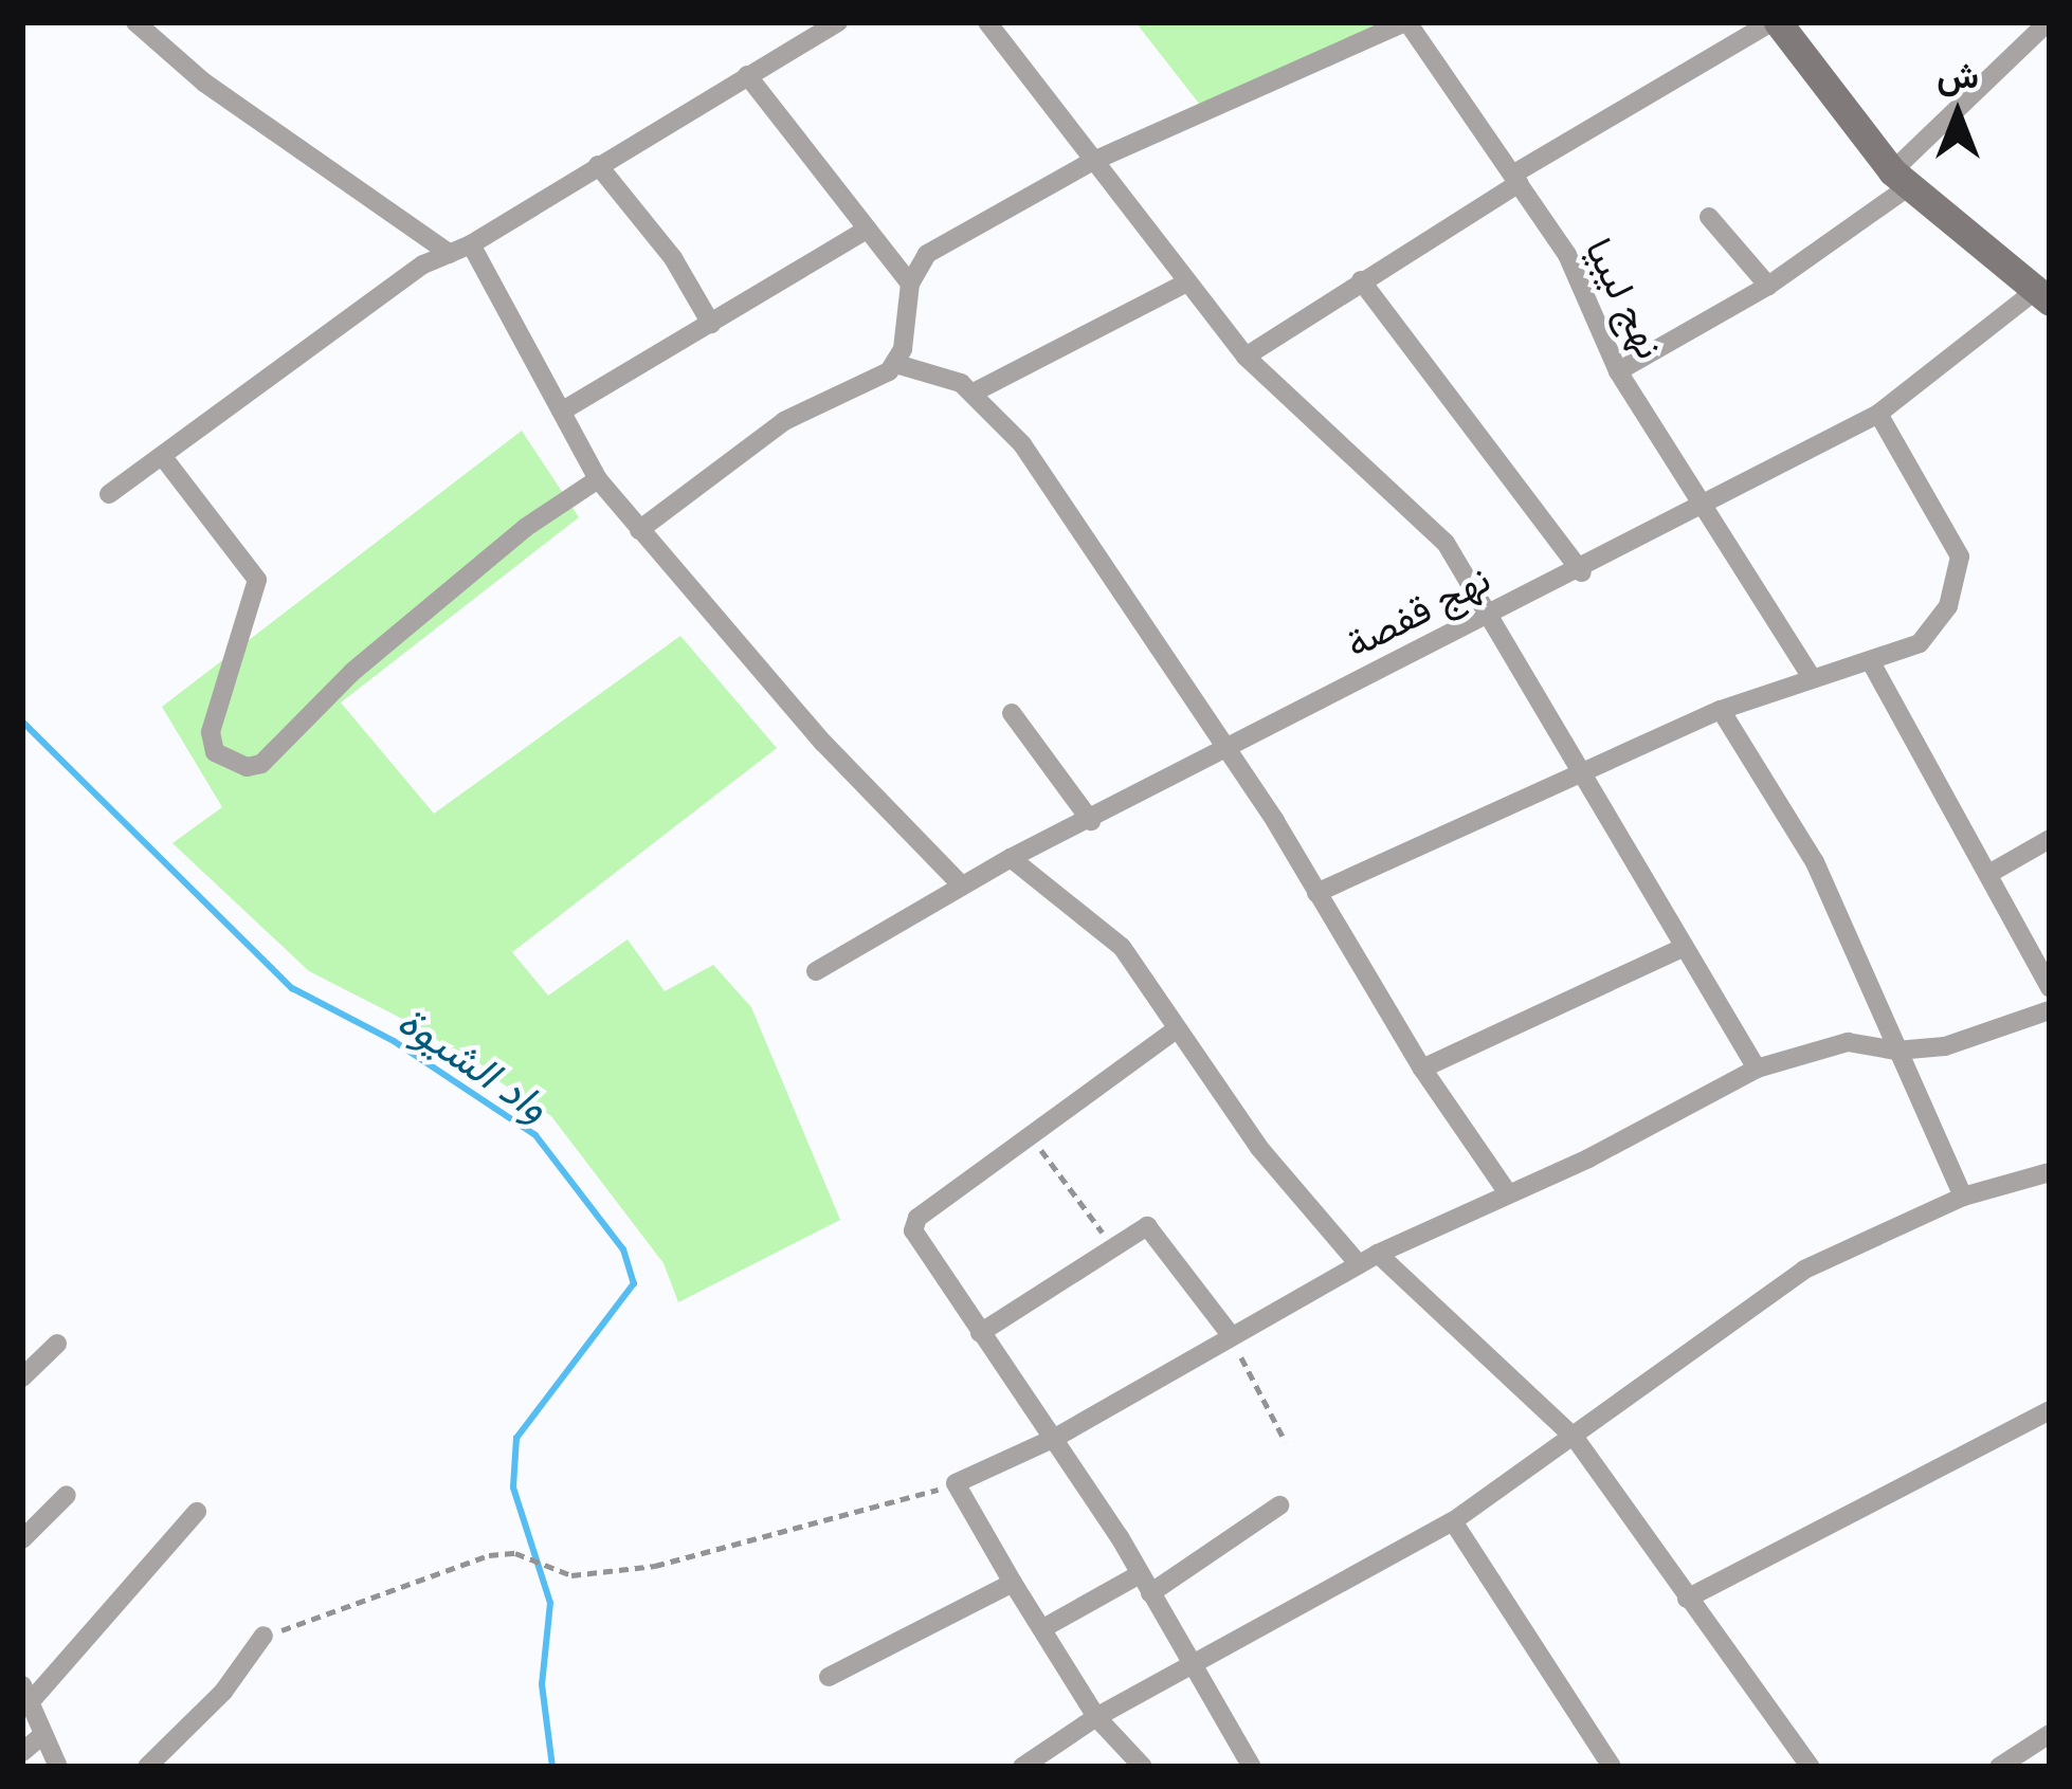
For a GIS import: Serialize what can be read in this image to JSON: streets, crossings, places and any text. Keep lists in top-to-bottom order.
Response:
{
  "streets": {
    "street": ["نهج ليبيا", "نهج قفصة"]
  },
  "crossings": [
    ["نهج ليبيا", "نهج قفصة"]
  ],
  "water": ["واد الشيوة"],
  "north": "top"
}
